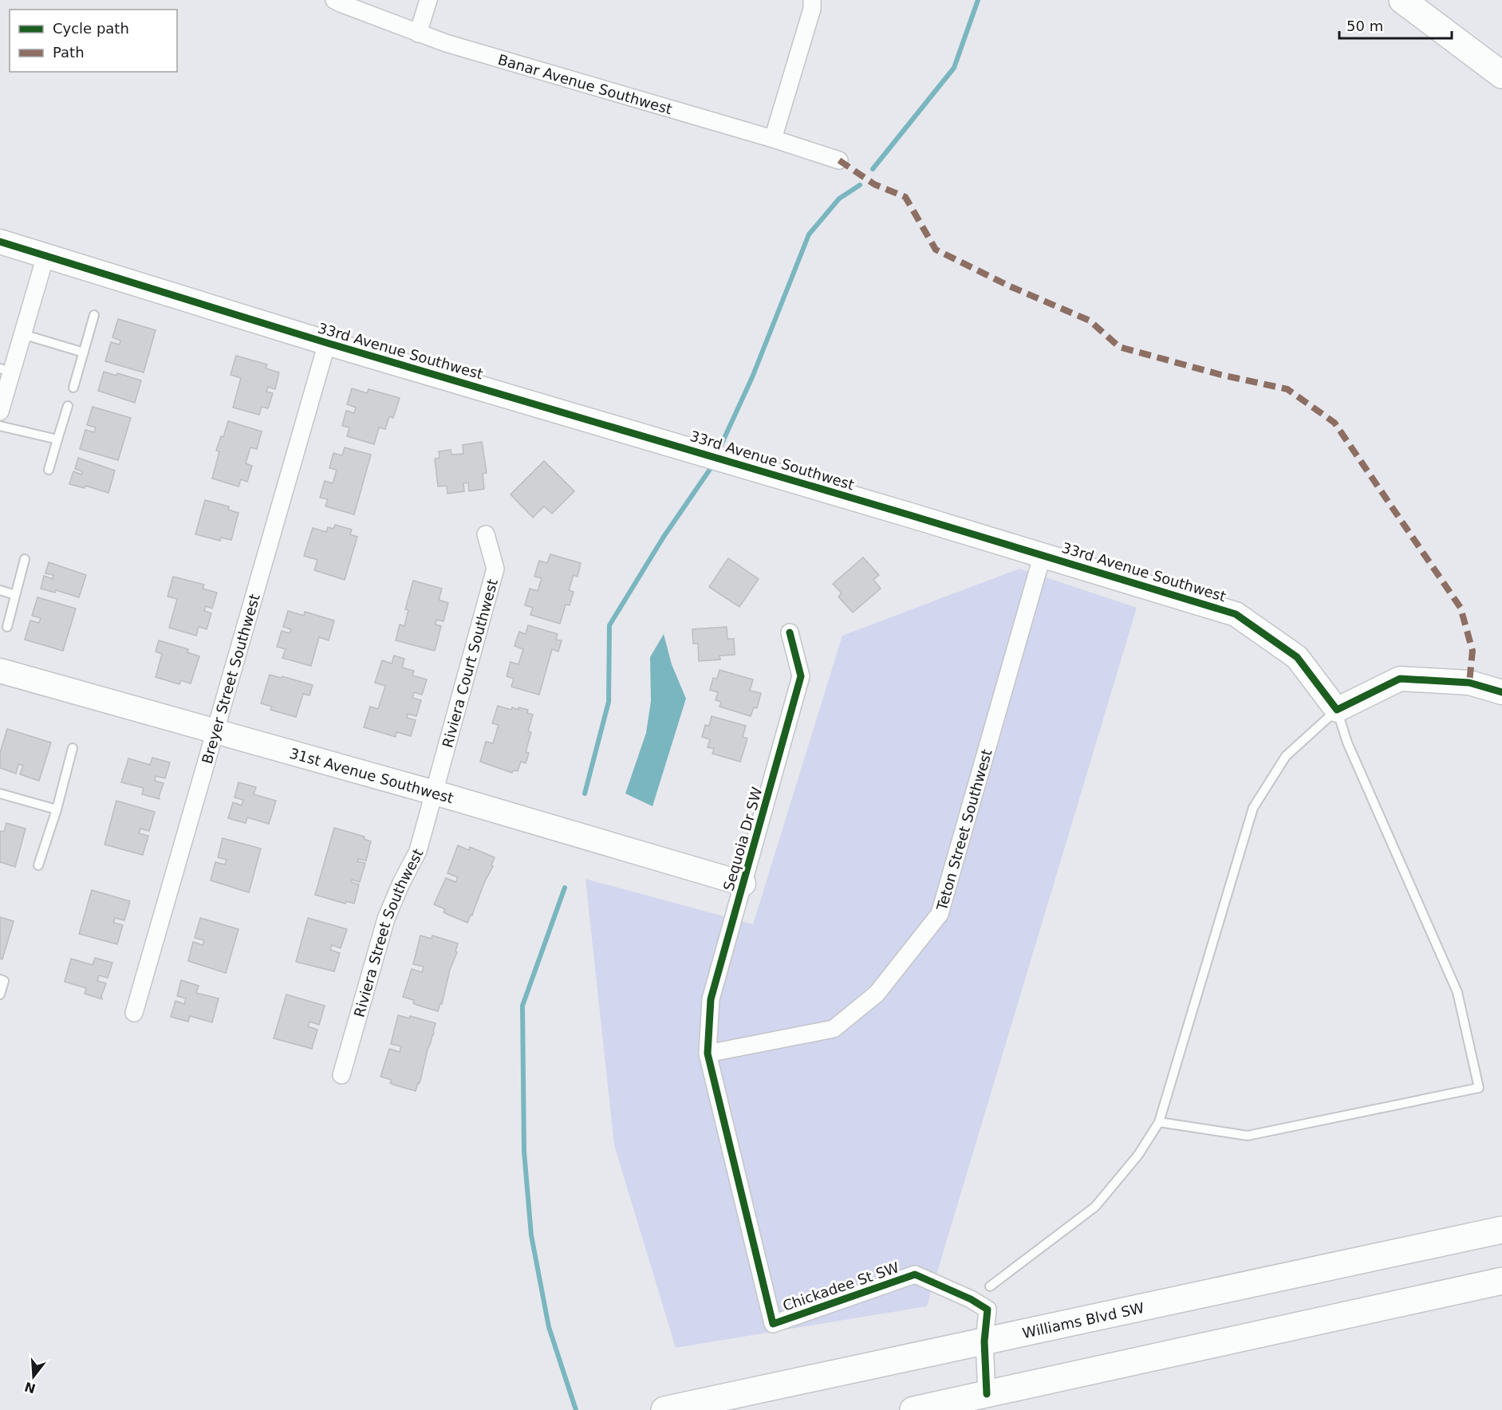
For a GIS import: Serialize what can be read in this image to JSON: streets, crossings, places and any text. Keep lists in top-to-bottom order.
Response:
{
  "streets": {
    "main road": ["Williams Blvd SW"],
    "street": [
      "Banar Avenue Southwest",
      "33rd Avenue Southwest",
      "Riviera Court Southwest",
      "Breyer Street Southwest",
      "31st Avenue Southwest",
      "Teton Street Southwest",
      "Sequoia Dr SW",
      "Riviera Street Southwest",
      "Chickadee St SW"
    ]
  },
  "crossings": [
    ["33rd Avenue Southwest", "Breyer Street Southwest"],
    ["33rd Avenue Southwest", "Teton Street Southwest"],
    ["Riviera Court Southwest", "31st Avenue Southwest"],
    ["Riviera Court Southwest", "Riviera Street Southwest"],
    ["Breyer Street Southwest", "31st Avenue Southwest"],
    ["31st Avenue Southwest", "Sequoia Dr SW"],
    ["31st Avenue Southwest", "Riviera Street Southwest"],
    ["Teton Street Southwest", "Sequoia Dr SW"],
    ["Teton Street Southwest", "Chickadee St SW"],
    ["Sequoia Dr SW", "Chickadee St SW"],
    ["Chickadee St SW", "Williams Blvd SW"]
  ],
  "legend": ["Cycle path", "Path"],
  "scale_bar": "50 m",
  "north": "bottom"
}
